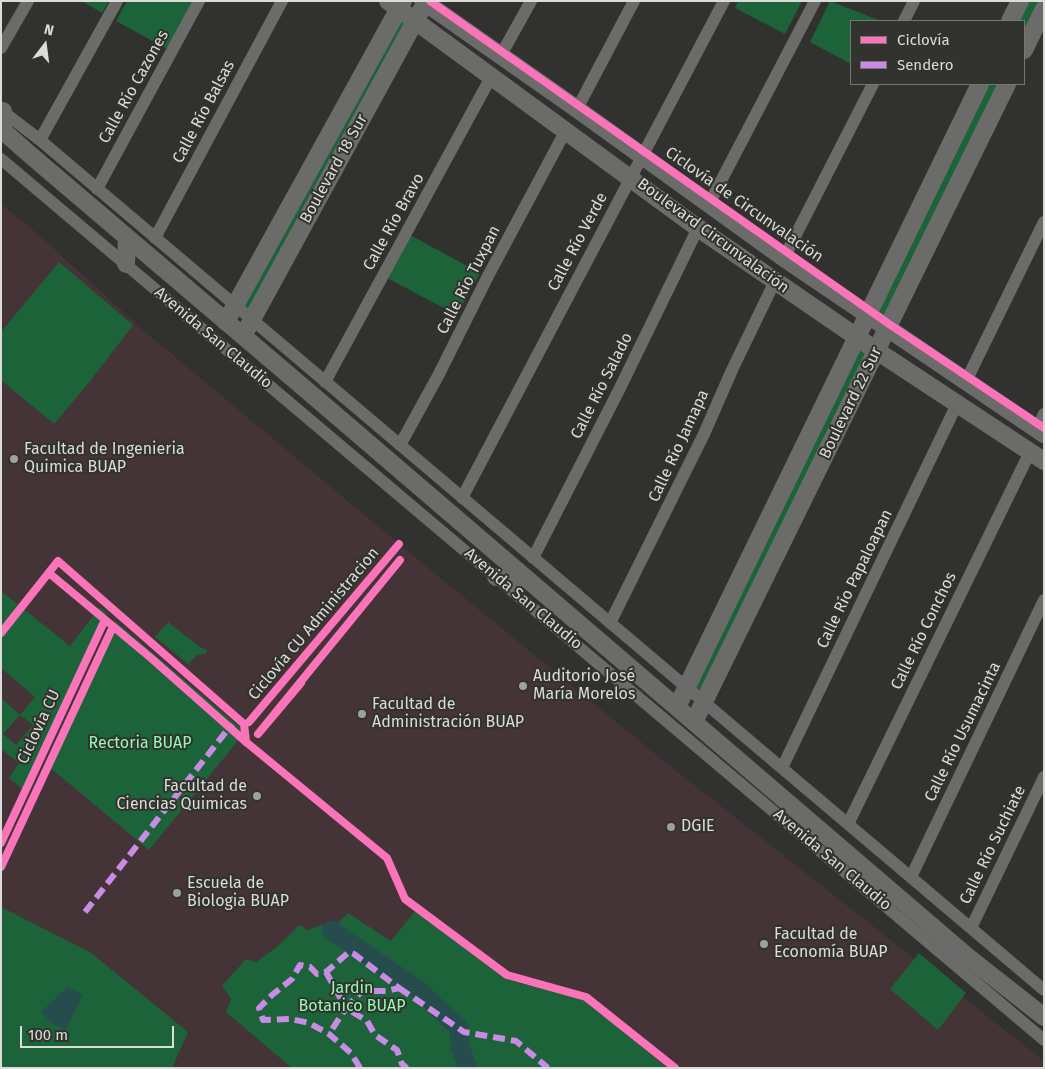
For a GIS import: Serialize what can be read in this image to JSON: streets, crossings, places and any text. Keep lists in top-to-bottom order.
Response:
{
  "streets": {
    "street": [
      "Calle Río Cazones",
      "Calle Río Balsas",
      "Boulevard 18 Sur",
      "Calle Río Bravo",
      "Boulevard Circunvalación",
      "Calle Río Verde",
      "Calle Río Tuxpan",
      "Avenida San Claudio",
      "Calle Río Salado",
      "Boulevard 22 Sur",
      "Calle Río Jamapa",
      "Calle Río Papaloapan",
      "Calle Río Conchos",
      "Calle Río Usumacinta",
      "Calle Río Suchiate"
    ],
    "cycle path": ["Ciclovía de Circunvalación", "Ciclovía CU Administracion", "Ciclovía CU"]
  },
  "crossings": [
    ["Calle Río Cazones", "Avenida San Claudio"],
    ["Calle Río Balsas", "Avenida San Claudio"],
    ["Boulevard 18 Sur", "Boulevard Circunvalación"],
    ["Boulevard 18 Sur", "Avenida San Claudio"],
    ["Calle Río Bravo", "Boulevard Circunvalación"],
    ["Calle Río Bravo", "Avenida San Claudio"],
    ["Boulevard Circunvalación", "Calle Río Verde"],
    ["Boulevard Circunvalación", "Calle Río Tuxpan"],
    ["Boulevard Circunvalación", "Calle Río Salado"],
    ["Boulevard Circunvalación", "Boulevard 22 Sur"],
    ["Boulevard Circunvalación", "Calle Río Jamapa"],
    ["Boulevard Circunvalación", "Calle Río Papaloapan"],
    ["Boulevard Circunvalación", "Calle Río Conchos"],
    ["Calle Río Verde", "Avenida San Claudio"],
    ["Calle Río Tuxpan", "Avenida San Claudio"],
    ["Avenida San Claudio", "Calle Río Salado"],
    ["Avenida San Claudio", "Boulevard 22 Sur"],
    ["Avenida San Claudio", "Calle Río Jamapa"],
    ["Avenida San Claudio", "Calle Río Papaloapan"],
    ["Avenida San Claudio", "Calle Río Conchos"],
    ["Avenida San Claudio", "Calle Río Usumacinta"],
    ["Avenida San Claudio", "Calle Río Suchiate"]
  ],
  "parks": ["Rectoria BUAP", "Jardin Botanico BUAP"],
  "places": [
    "Facultad de Ingenieria Quimica BUAP",
    "Auditorio José María Morelos",
    "Facultad de Administración BUAP",
    "Facultad de Ciencias Quimicas",
    "DGIE",
    "Escuela de Biologia BUAP",
    "Facultad de Economía BUAP"
  ],
  "legend": ["Ciclovía", "Sendero"],
  "scale_bar": "100 m",
  "north": "top"
}
